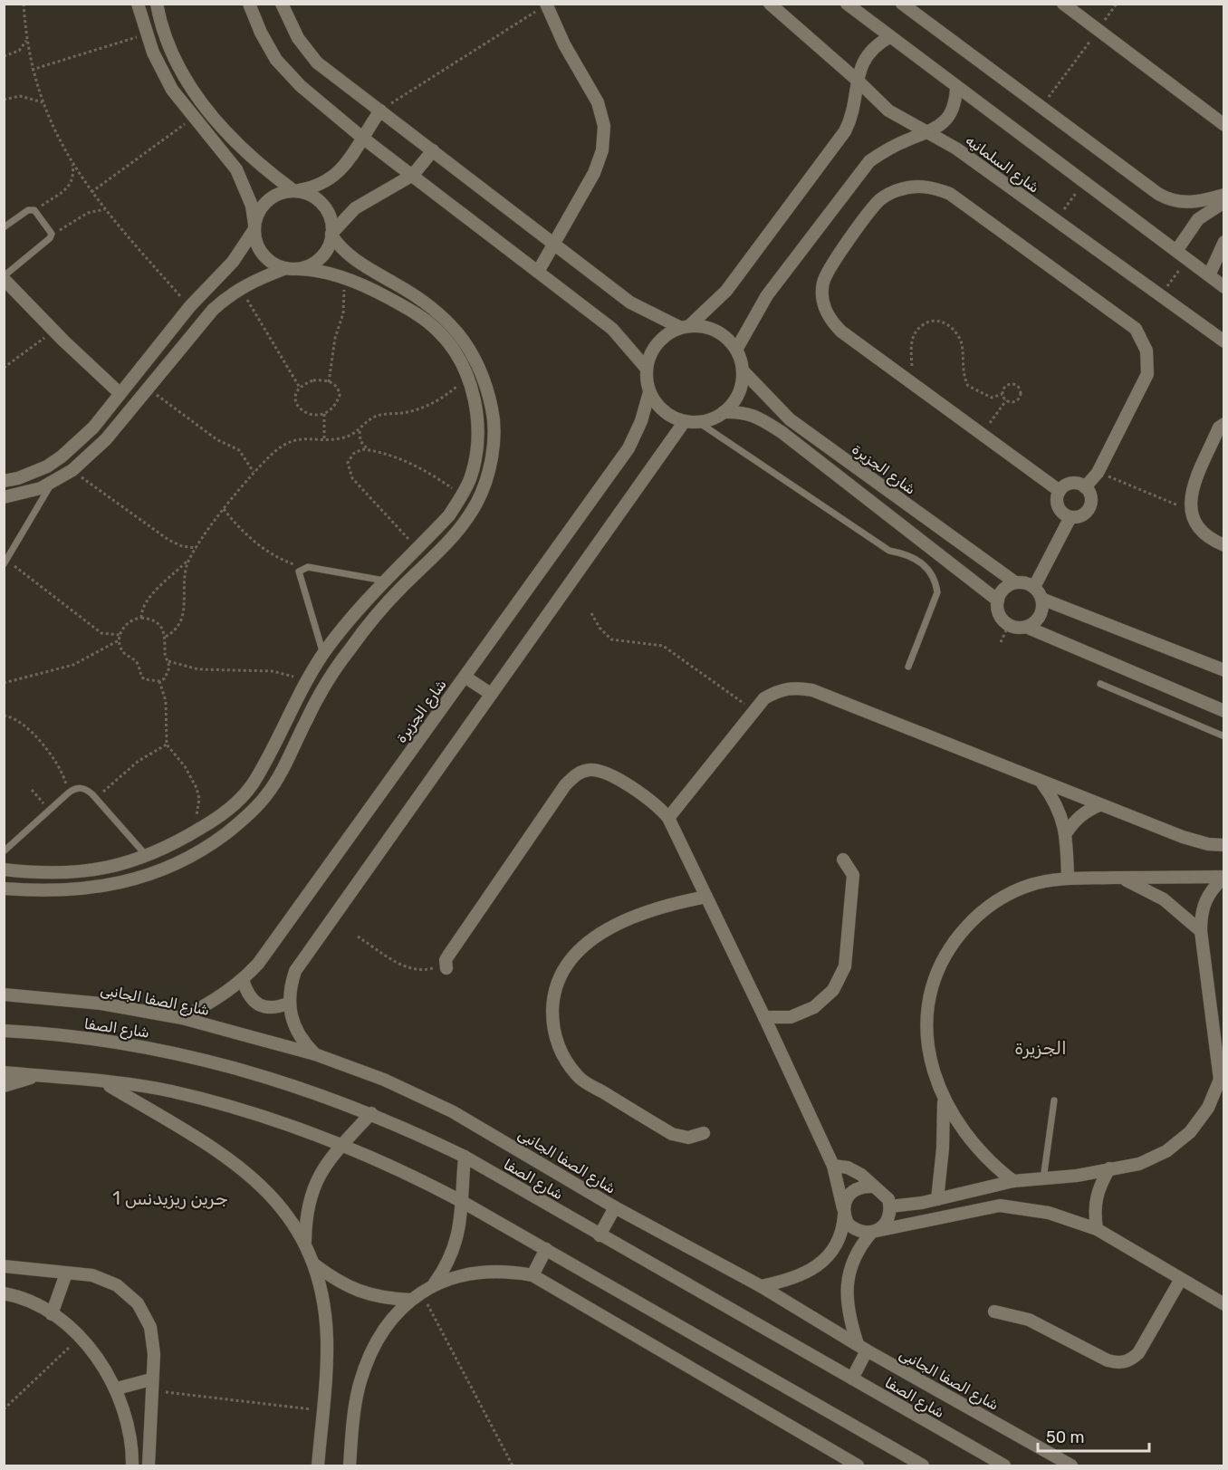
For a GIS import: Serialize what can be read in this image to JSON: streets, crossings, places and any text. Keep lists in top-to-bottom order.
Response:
{
  "streets": {
    "street": [
      "شارع السلمانيه",
      "شارع الجزيرة",
      "شارع الصفا الجانبى",
      "شارع الصفا"
    ]
  },
  "crossings": [
    ["شارع الجزيرة", "شارع الصفا الجانبى"]
  ],
  "districts": ["الجزيرة", "جرين ريزيدنس 1"],
  "scale_bar": "50 m"
}
